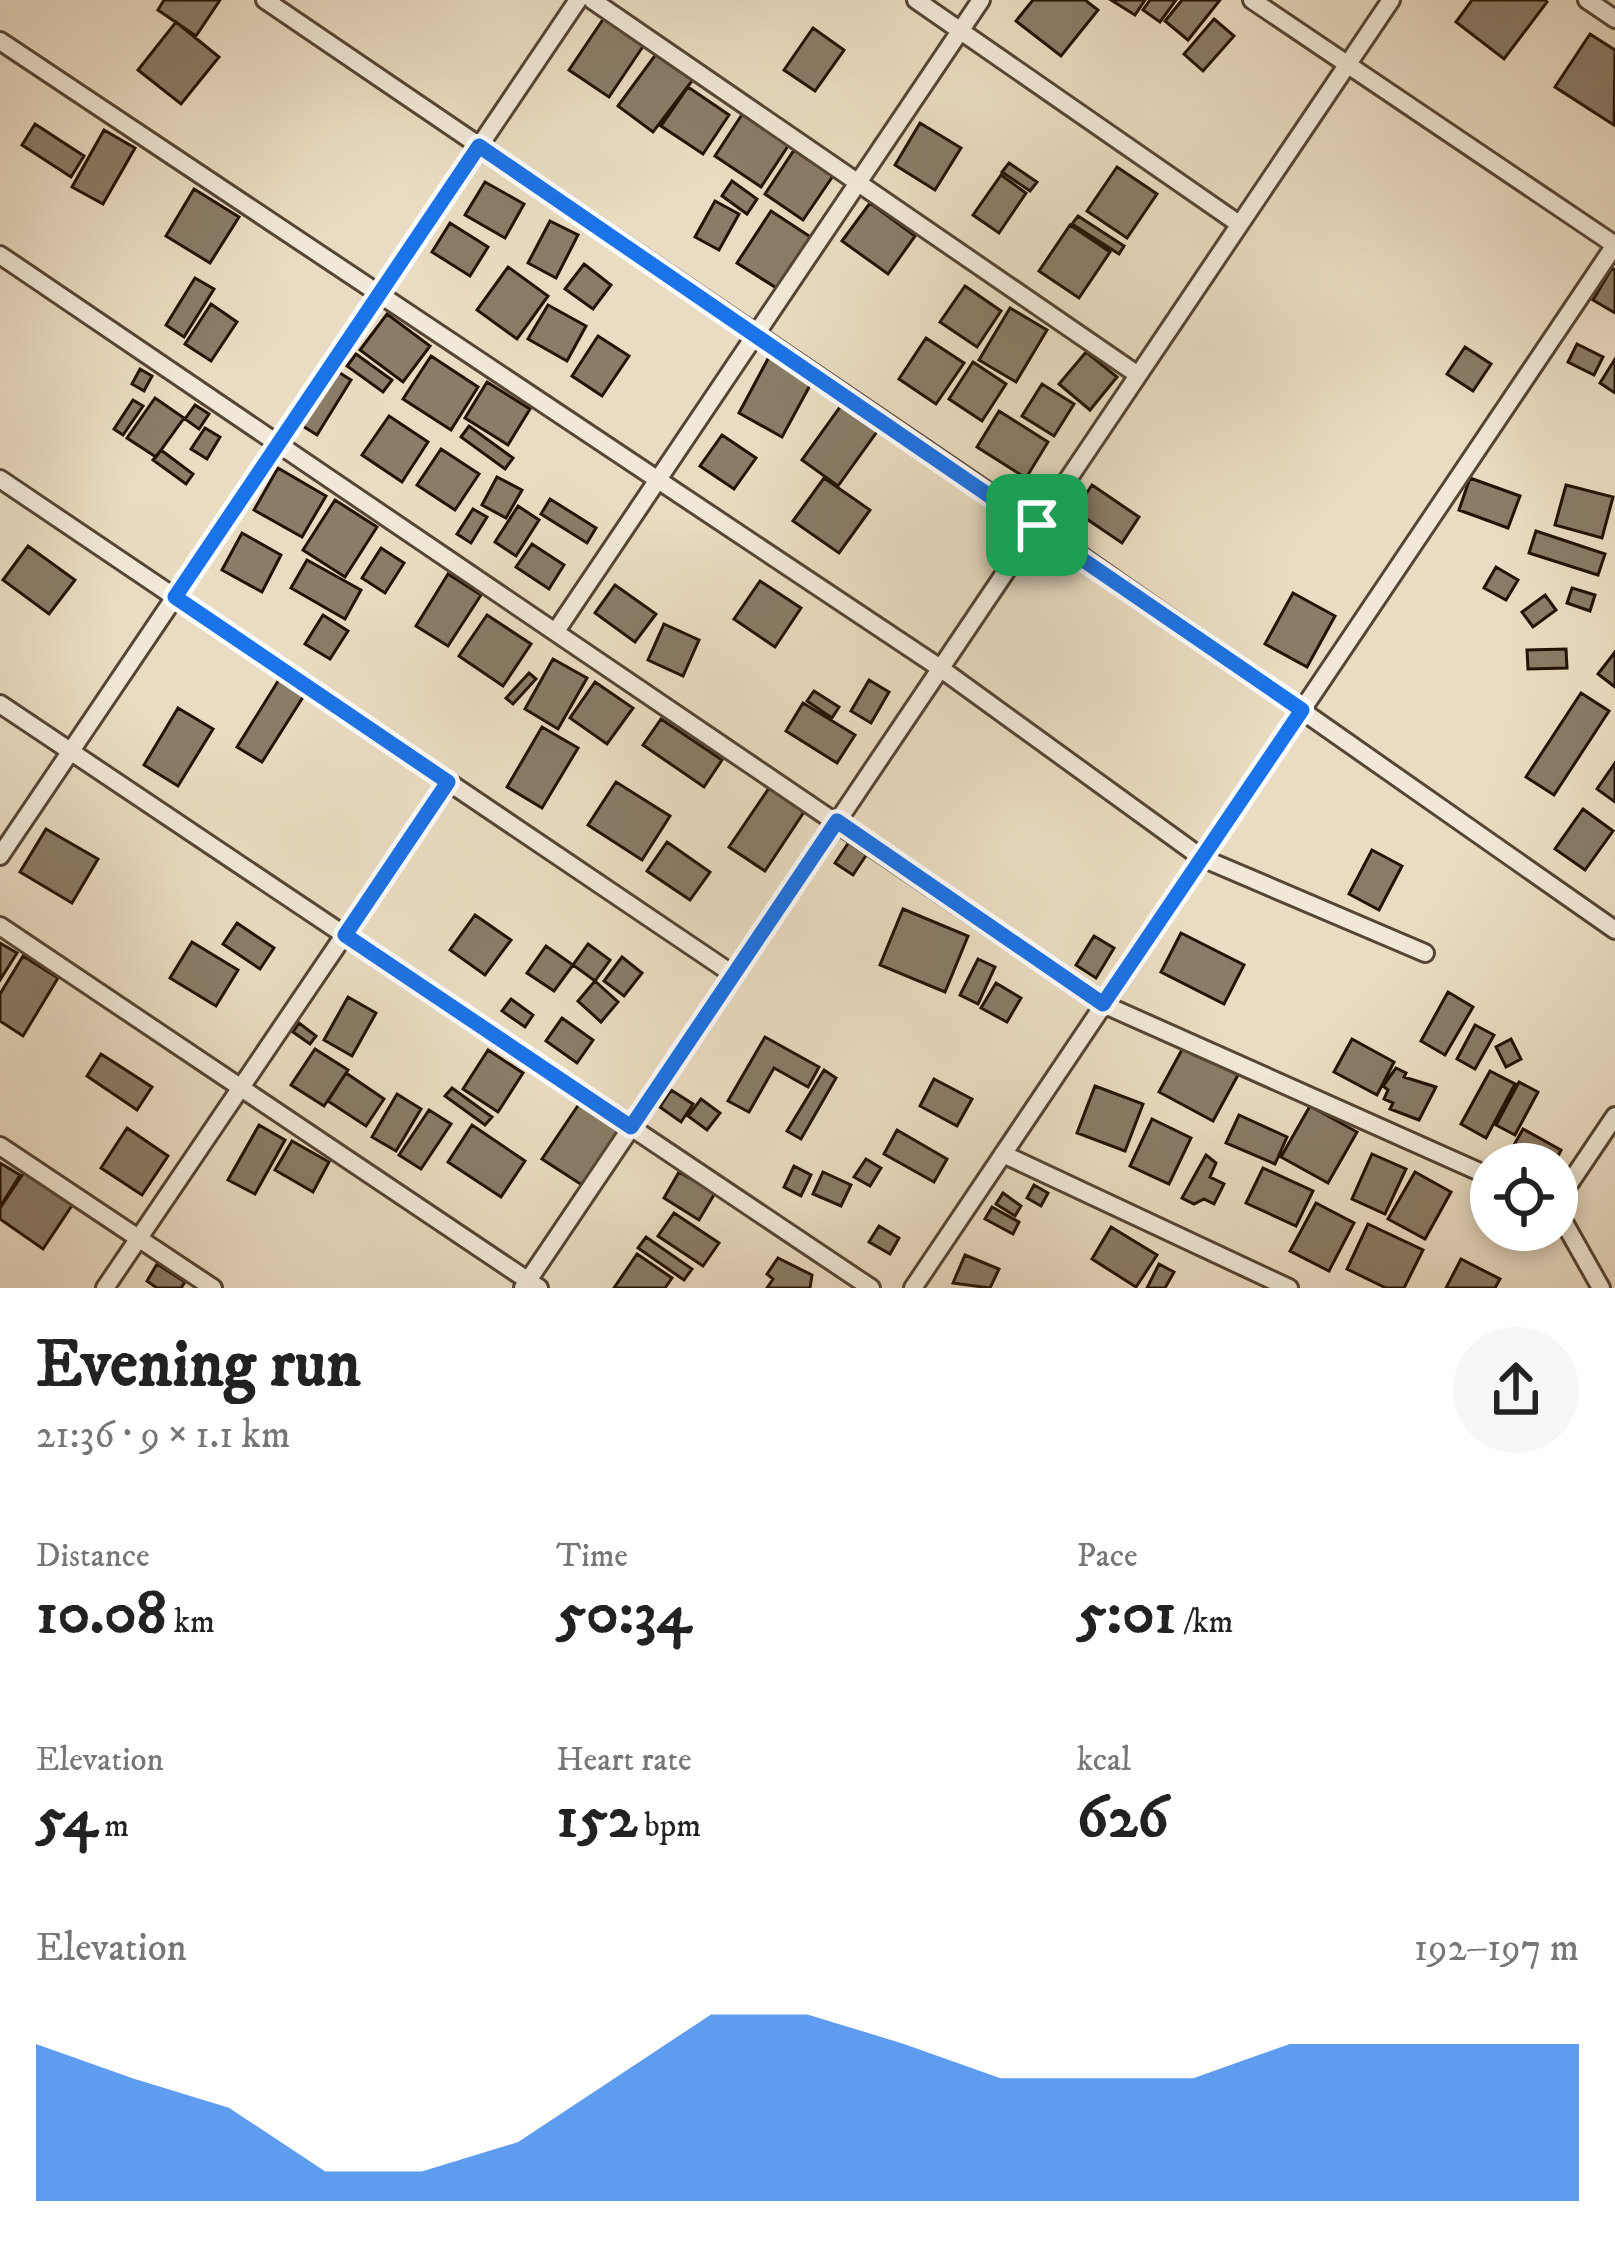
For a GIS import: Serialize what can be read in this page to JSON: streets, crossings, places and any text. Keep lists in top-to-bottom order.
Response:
{
  "page": {
    "heading": ["Evening run", "21:36 · 9 × 1.1 km"],
    "stats": [
      ["Distance", "10.08 km"],
      ["Time", "50:34"],
      ["Pace", "5:01 /km"],
      ["Elevation", "54 m"],
      ["Heart rate", "152 bpm"],
      ["kcal", "626"]
    ],
    "chart": ["Elevation", "192–197 m"]
  }
}
